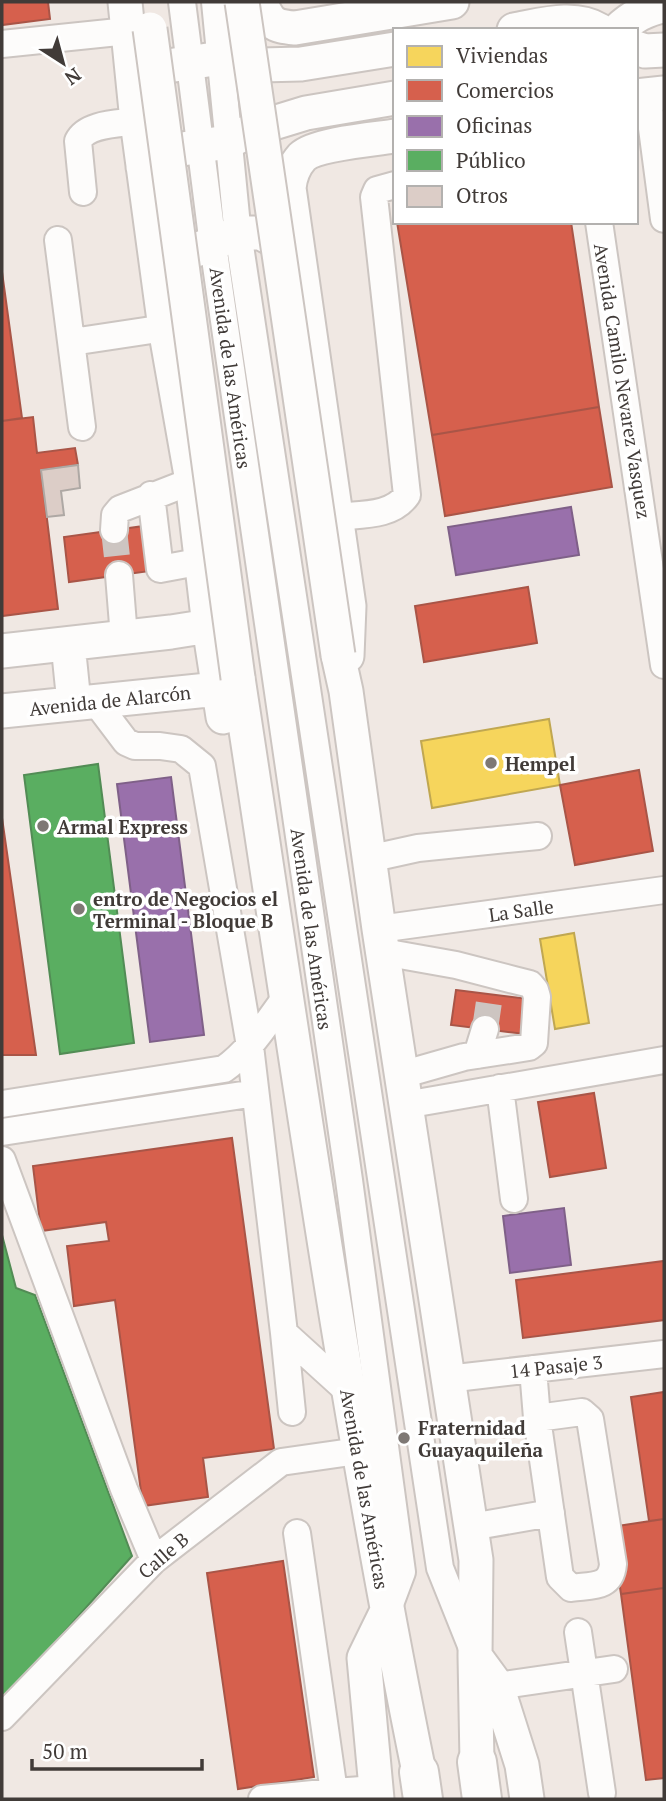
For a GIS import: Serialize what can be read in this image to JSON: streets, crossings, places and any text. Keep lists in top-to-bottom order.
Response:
{
  "streets": {
    "main road": ["Avenida de las Américas", "Avenida de Alarcón"],
    "street": [
      "Avenida Camilo Nevarez Vasquez",
      "La Salle",
      "14 Pasaje 3",
      "Calle B"
    ]
  },
  "crossings": [
    ["Avenida de las Américas", "Avenida de Alarcón"],
    ["Avenida de las Américas", "Calle B"]
  ],
  "places": [
    "Hempel",
    "Armal Express",
    "entro de Negocios el Terminal - Bloque B",
    "Fraternidad Guayaquileña"
  ],
  "legend": [
    "Viviendas",
    "Comercios",
    "Oficinas",
    "Público",
    "Otros"
  ],
  "scale_bar": "50 m",
  "north": "bottom right"
}
